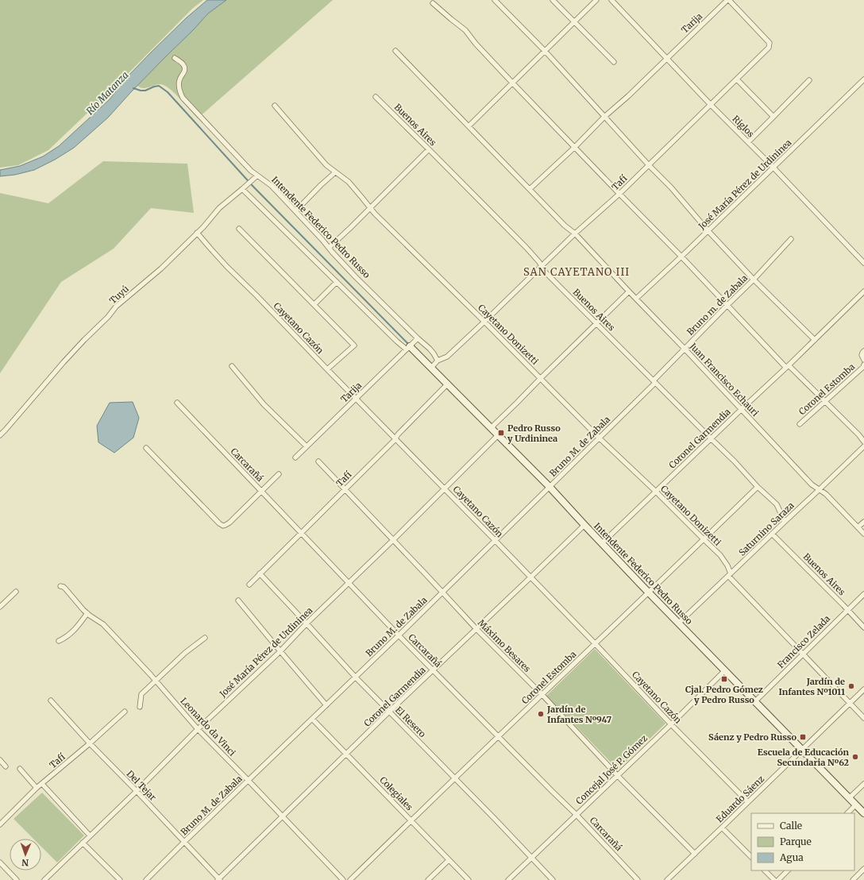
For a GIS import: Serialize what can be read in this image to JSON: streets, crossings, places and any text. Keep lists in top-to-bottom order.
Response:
{
  "streets": {
    "street": [
      "Tarija",
      "Buenos Aires",
      "Riglos",
      "Tafí",
      "José María Pérez de Urdininea",
      "Intendente Federico Pedro Russo",
      "Tuyú",
      "Bruno m. de Zabala",
      "Cayetano Cazón",
      "Cayetano Donizetti",
      "Juan Francisco Echauri",
      "Coronel Estomba",
      "Coronel Garmendia",
      "Bruno M. de Zabala",
      "Carcarañá",
      "Saturnino Saraza",
      "Francisco Zelada",
      "Máximo Besares",
      "El Resero",
      "Leonardo da Vinci",
      "Concejal José P. Gómez",
      "Del Tejar",
      "Colegiales",
      "Eduardo Sáenz"
    ]
  },
  "crossings": [
    ["Tarija", "Riglos"],
    ["Tarija", "Tafí"],
    ["Tarija", "Intendente Federico Pedro Russo"],
    ["Tarija", "Cayetano Cazón"],
    ["Tarija", "Juan Francisco Echauri"],
    ["Buenos Aires", "Tafí"],
    ["Buenos Aires", "Bruno m. de Zabala"],
    ["Buenos Aires", "Coronel Estomba"],
    ["Buenos Aires", "Coronel Garmendia"],
    ["Buenos Aires", "Bruno M. de Zabala"],
    ["Buenos Aires", "Saturnino Saraza"],
    ["Buenos Aires", "Francisco Zelada"],
    ["Riglos", "Tafí"],
    ["Riglos", "José María Pérez de Urdininea"],
    ["Tafí", "Intendente Federico Pedro Russo"],
    ["Tafí", "Cayetano Cazón"],
    ["Tafí", "Cayetano Donizetti"],
    ["Tafí", "Juan Francisco Echauri"],
    ["Tafí", "Carcarañá"],
    ["Tafí", "Máximo Besares"],
    ["Tafí", "El Resero"],
    ["Tafí", "Del Tejar"],
    ["José María Pérez de Urdininea", "Intendente Federico Pedro Russo"],
    ["José María Pérez de Urdininea", "Cayetano Cazón"],
    ["José María Pérez de Urdininea", "Juan Francisco Echauri"],
    ["José María Pérez de Urdininea", "Carcarañá"],
    ["José María Pérez de Urdininea", "Máximo Besares"],
    ["José María Pérez de Urdininea", "El Resero"],
    ["José María Pérez de Urdininea", "Leonardo da Vinci"],
    ["José María Pérez de Urdininea", "Del Tejar"],
    ["Intendente Federico Pedro Russo", "Tuyú"],
    ["Intendente Federico Pedro Russo", "Coronel Estomba"],
    ["Intendente Federico Pedro Russo", "Coronel Garmendia"],
    ["Intendente Federico Pedro Russo", "Bruno M. de Zabala"],
    ["Intendente Federico Pedro Russo", "Saturnino Saraza"],
    ["Intendente Federico Pedro Russo", "Francisco Zelada"],
    ["Intendente Federico Pedro Russo", "Concejal José P. Gómez"],
    ["Intendente Federico Pedro Russo", "Eduardo Sáenz"],
    ["Tuyú", "Cayetano Cazón"],
    ["Bruno m. de Zabala", "Juan Francisco Echauri"],
    ["Bruno m. de Zabala", "Bruno M. de Zabala"],
    ["Cayetano Cazón", "Coronel Estomba"],
    ["Cayetano Cazón", "Coronel Garmendia"],
    ["Cayetano Cazón", "Bruno M. de Zabala"],
    ["Cayetano Cazón", "Concejal José P. Gómez"],
    ["Cayetano Cazón", "Eduardo Sáenz"],
    ["Cayetano Donizetti", "Coronel Estomba"],
    ["Cayetano Donizetti", "Coronel Garmendia"],
    ["Cayetano Donizetti", "Bruno M. de Zabala"],
    ["Cayetano Donizetti", "Saturnino Saraza"],
    ["Cayetano Donizetti", "Francisco Zelada"],
    ["Cayetano Donizetti", "Eduardo Sáenz"],
    ["Juan Francisco Echauri", "Coronel Garmendia"],
    ["Juan Francisco Echauri", "Saturnino Saraza"],
    ["Coronel Estomba", "Carcarañá"],
    ["Coronel Estomba", "Máximo Besares"],
    ["Coronel Estomba", "El Resero"],
    ["Coronel Estomba", "Colegiales"],
    ["Coronel Garmendia", "Carcarañá"],
    ["Coronel Garmendia", "Máximo Besares"],
    ["Coronel Garmendia", "El Resero"],
    ["Coronel Garmendia", "Leonardo da Vinci"],
    ["Coronel Garmendia", "Del Tejar"],
    ["Coronel Garmendia", "Colegiales"],
    ["Bruno M. de Zabala", "Carcarañá"],
    ["Bruno M. de Zabala", "Máximo Besares"],
    ["Bruno M. de Zabala", "El Resero"],
    ["Bruno M. de Zabala", "Leonardo da Vinci"],
    ["Bruno M. de Zabala", "Del Tejar"],
    ["Bruno M. de Zabala", "Colegiales"],
    ["Carcarañá", "Concejal José P. Gómez"],
    ["Máximo Besares", "Concejal José P. Gómez"],
    ["Máximo Besares", "Eduardo Sáenz"],
    ["El Resero", "Concejal José P. Gómez"]
  ],
  "districts": ["SAN CAYETANO III"],
  "water": ["Río Matanza"],
  "places": {
    "transit": ["Pedro Russo y Urdininea", "Cjal. Pedro Gómez y Pedro Russo", "Sáenz y Pedro Russo"],
    "other": ["Jardín de Infantes Nº1011", "Jardín de Infantes Nº947", "Escuela de Educación Secundaria Nº62"]
  },
  "legend": ["Calle", "Parque", "Agua"],
  "north": "bottom"
}
